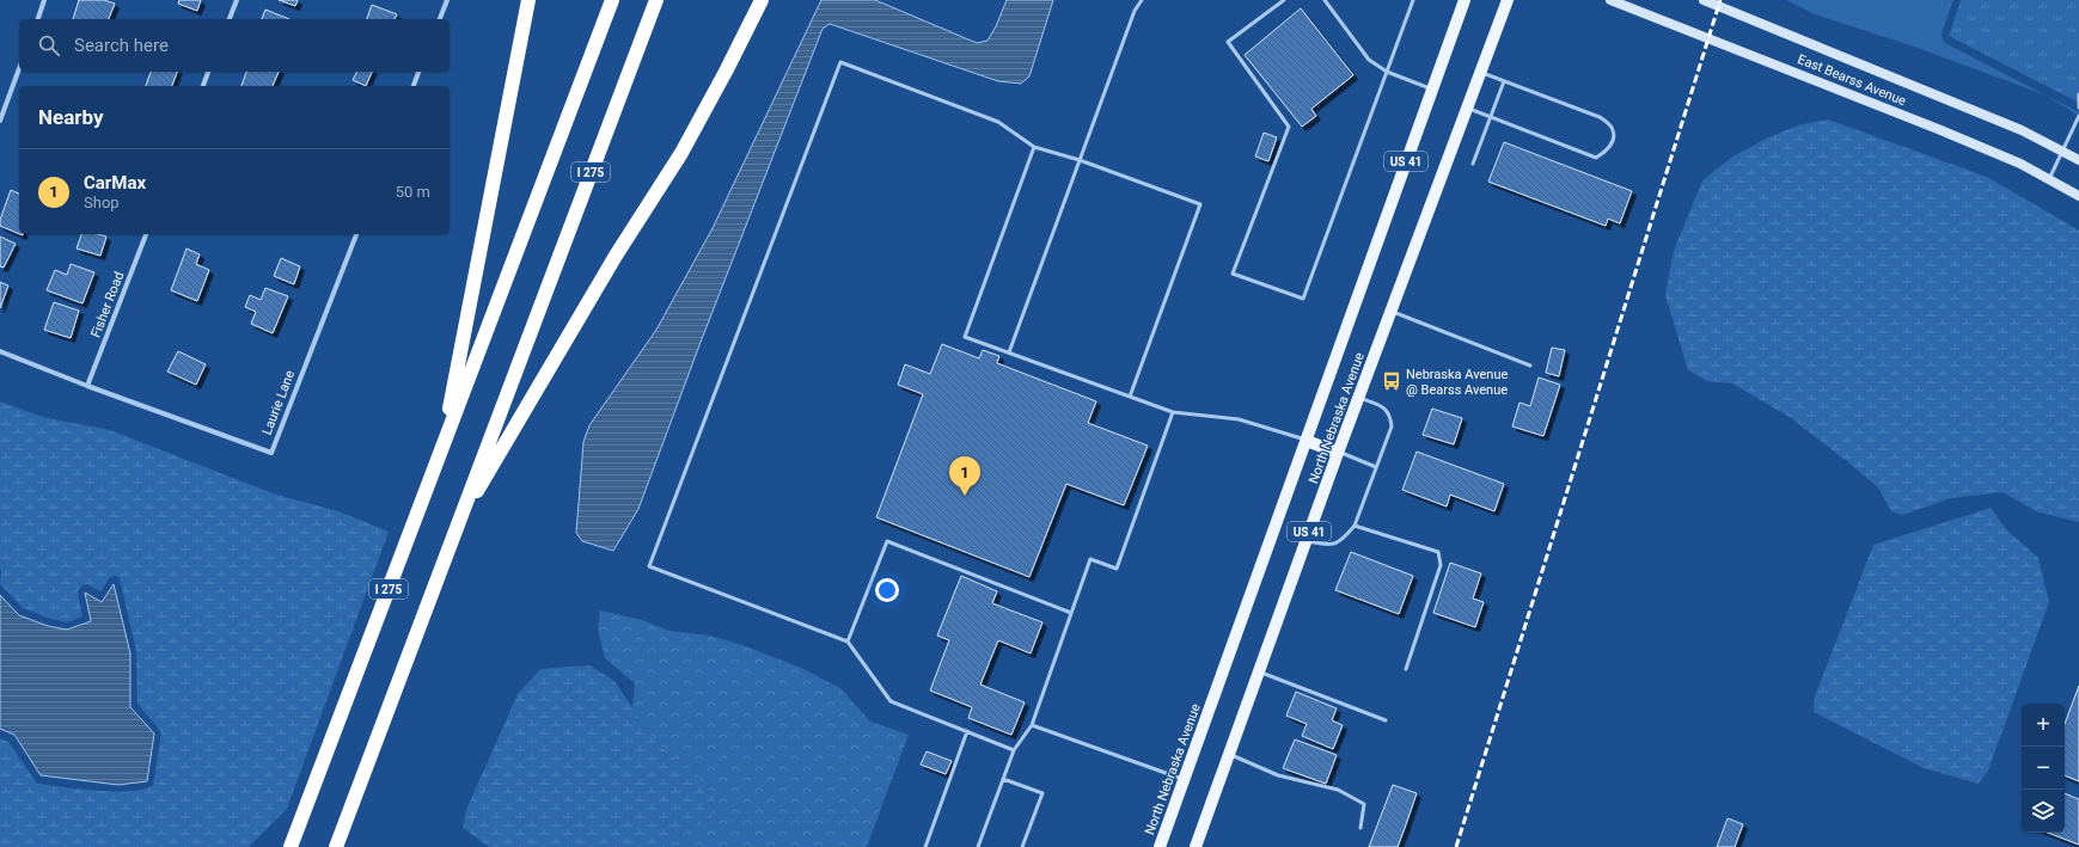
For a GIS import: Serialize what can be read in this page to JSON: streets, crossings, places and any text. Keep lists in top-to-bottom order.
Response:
{
  "streets": {
    "highway": ["I 275"],
    "main road": ["East Bearss Avenue", "US 41", "North Nebraska Avenue"],
    "street": ["Fisher Road", "Laurie Lane"]
  },
  "crossings": [
    ["Fisher Road", "Laurie Lane"]
  ],
  "places": {
    "bus stop": ["Nebraska Avenue @ Bearss Avenue"]
  },
  "page": {
    "search": "Search here",
    "heading": "Nearby",
    "list": [
      {
        "mark": "1",
        "name": "CarMax",
        "note": "Shop",
        "value": "50 m"
      }
    ],
    "pins": "1",
    "map_buttons": ["+", "−"]
  }
}
